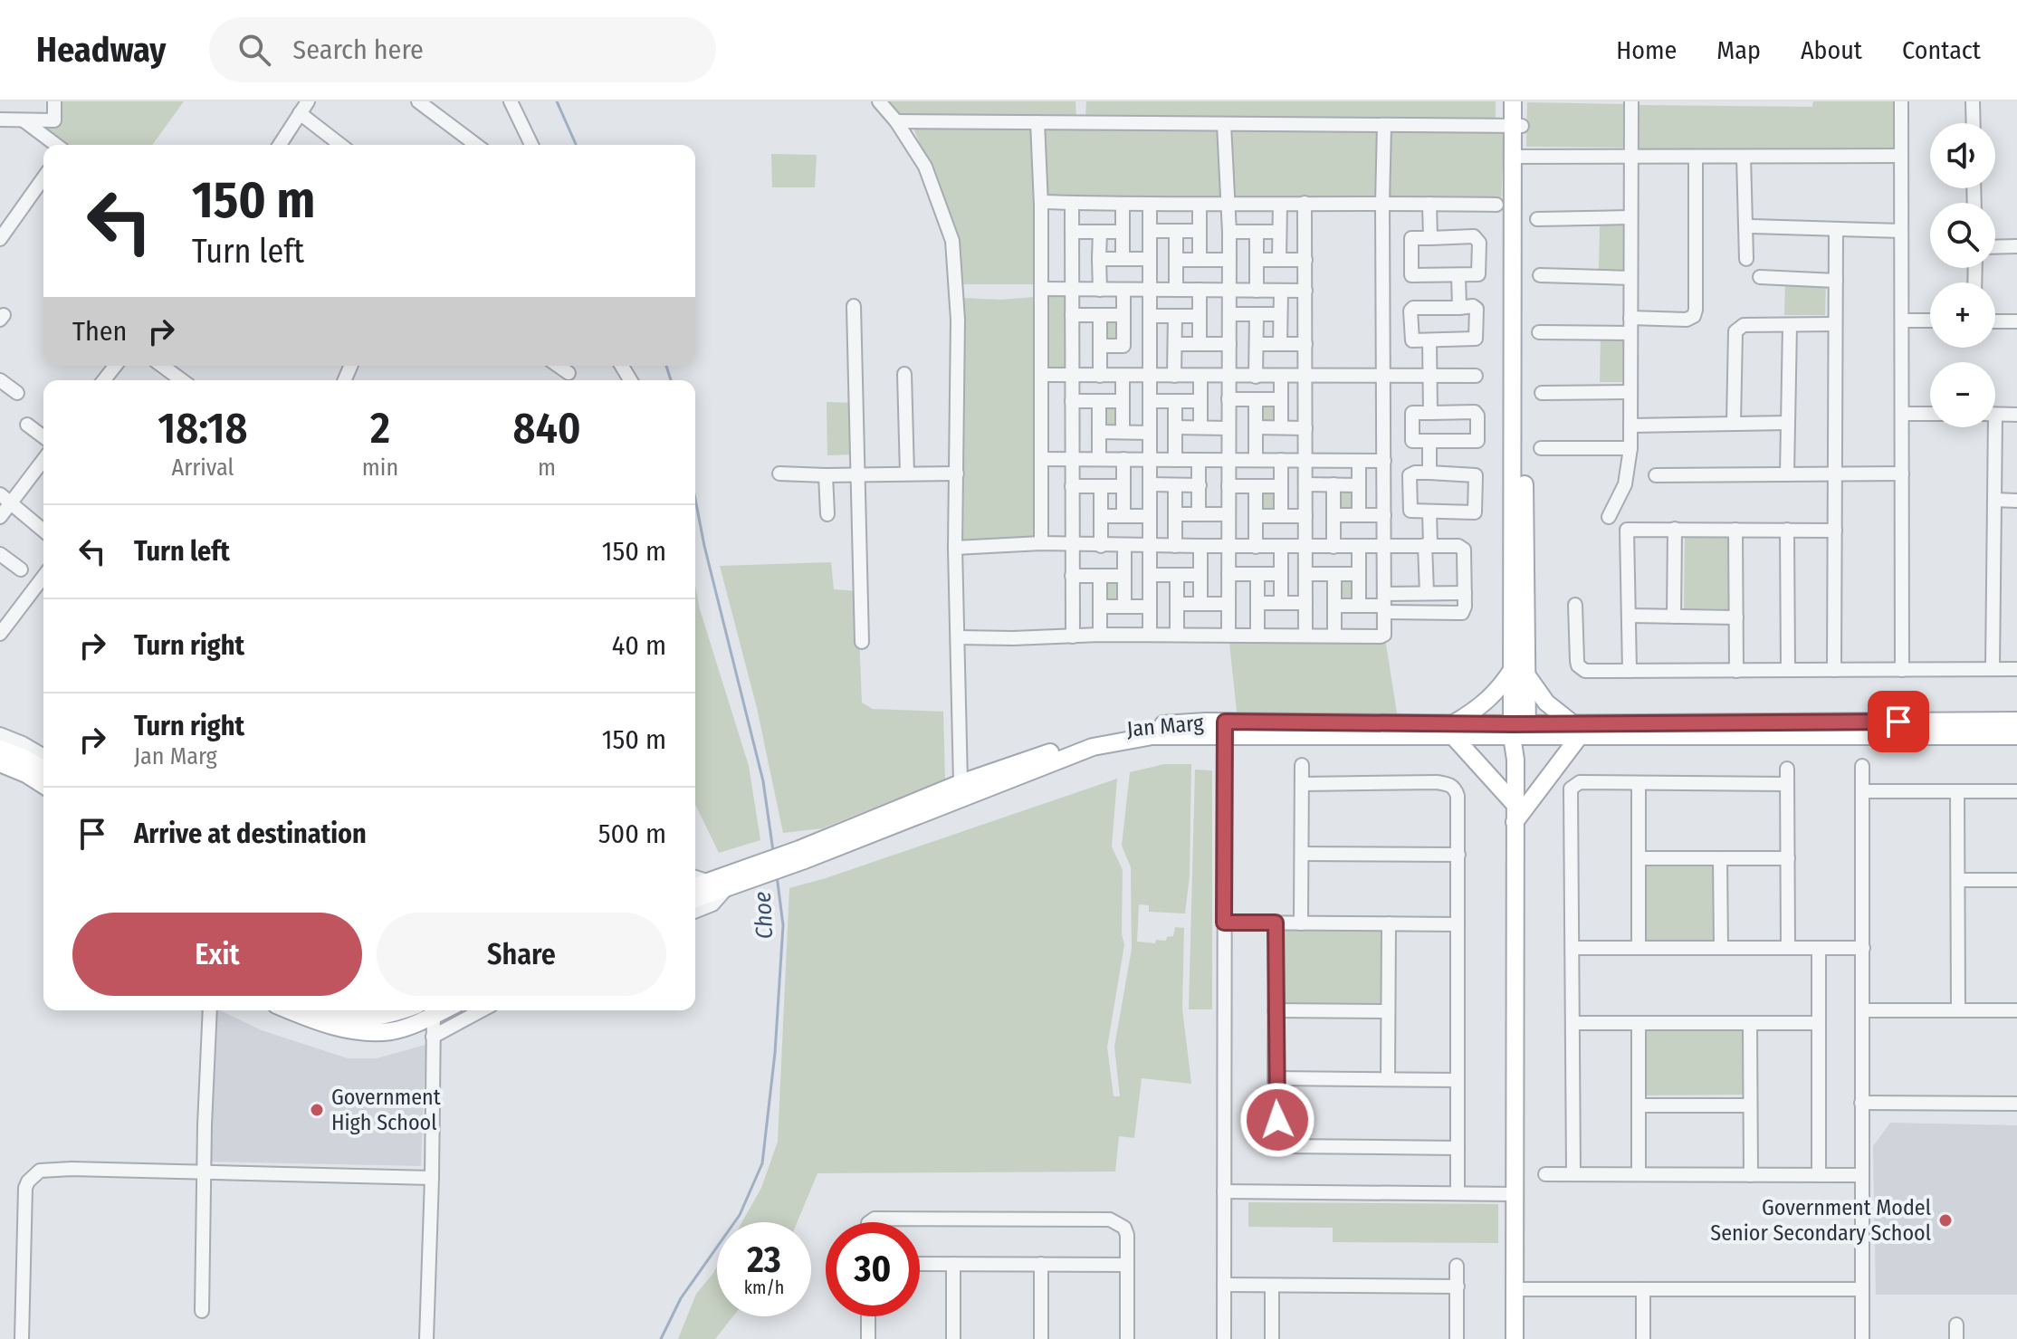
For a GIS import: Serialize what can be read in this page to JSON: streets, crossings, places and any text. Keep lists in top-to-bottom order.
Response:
{
  "streets": {
    "main road": ["Jan Marg"]
  },
  "water": ["Choe"],
  "places": ["Government High School", "Government Model Senior Secondary School"],
  "page": {
    "header": "Headway",
    "search": "Search here",
    "nav": [
      "Home",
      "Map",
      "About",
      "Contact"
    ],
    "map_buttons": ["+", "−"],
    "turn": ["150 m", "Turn left"],
    "then": "Then",
    "eta": [
      "18:18",
      "Arrival",
      "2",
      "min",
      "840",
      "m"
    ],
    "list": [
      {
        "name": "Turn left",
        "value": "150 m"
      },
      {
        "name": "Turn right",
        "value": "40 m"
      },
      {
        "name": "Turn right",
        "note": "Jan Marg",
        "value": "150 m"
      },
      {
        "name": "Arrive at destination",
        "value": "500 m"
      }
    ],
    "buttons": ["Exit", "Share"],
    "speed": "23 km/h",
    "limit": "30"
  }
}
